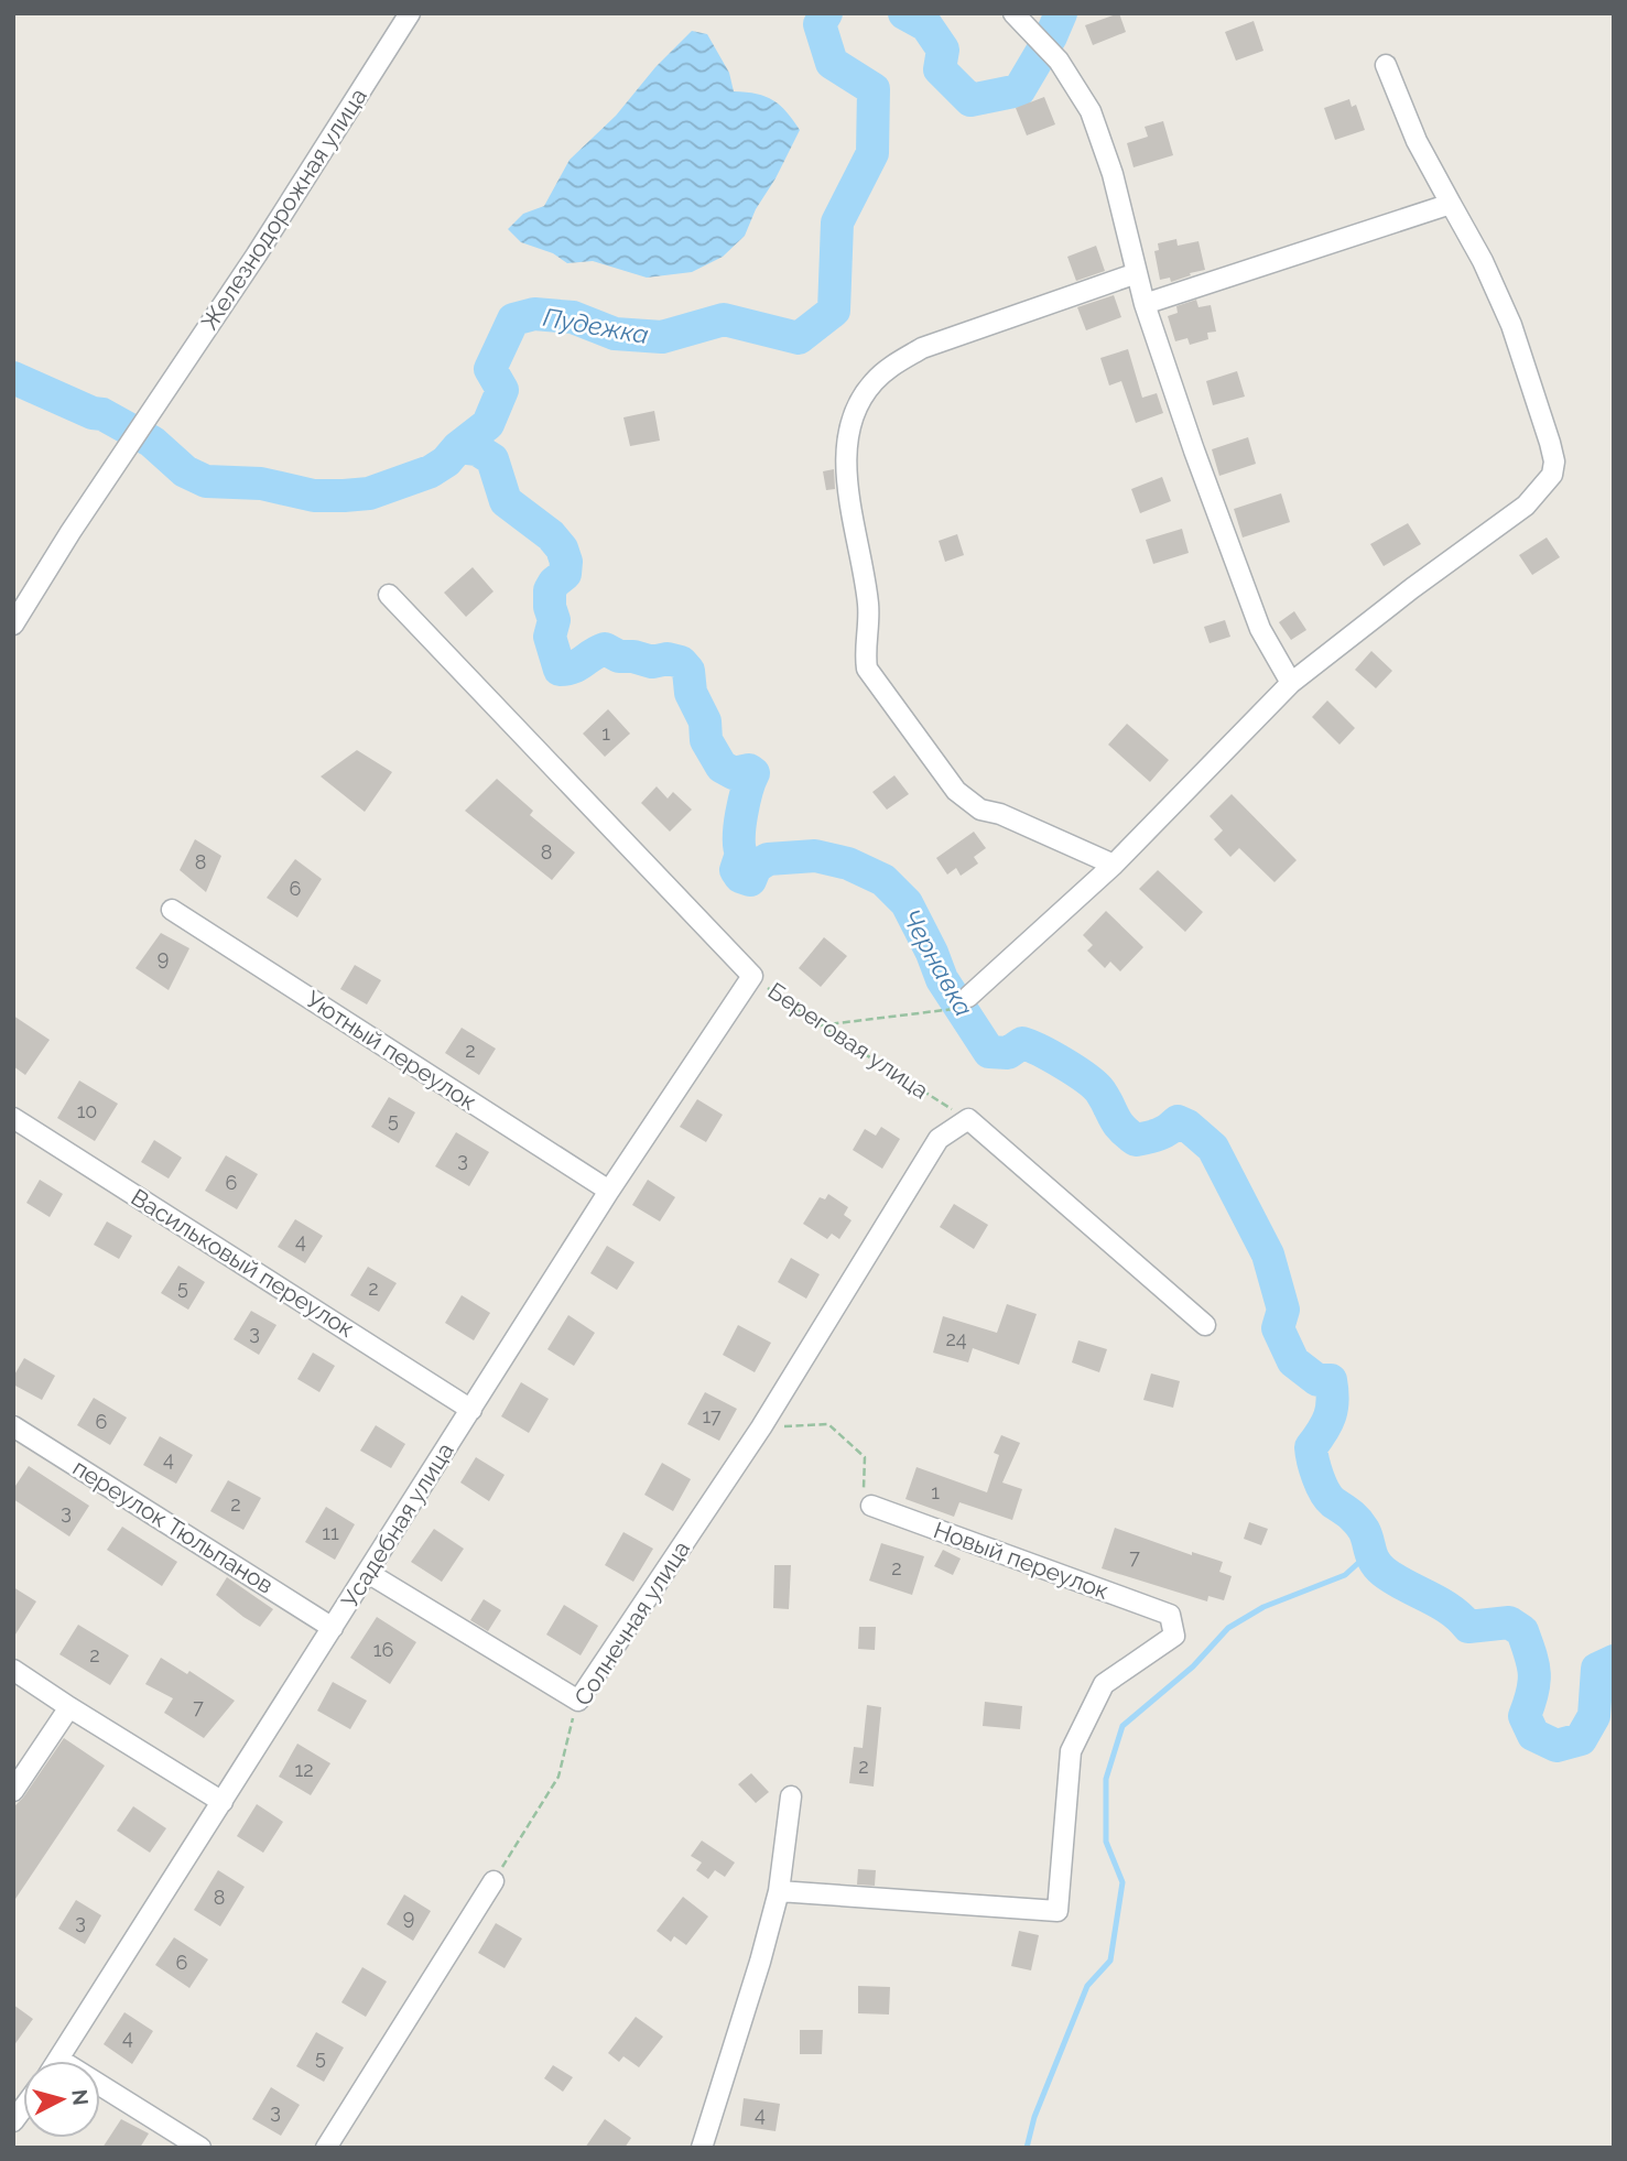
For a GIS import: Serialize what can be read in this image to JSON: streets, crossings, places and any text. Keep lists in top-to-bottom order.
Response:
{
  "streets": {
    "street": [
      "Железнодорожная улица",
      "Береговая улица",
      "Уютный переулок",
      "Васильковый переулок",
      "Усадебная улица",
      "переулок Тюльпанов",
      "Новый переулок",
      "Солнечная улица"
    ]
  },
  "crossings": [
    ["Береговая улица", "Усадебная улица"],
    ["Береговая улица", "Солнечная улица"],
    ["Уютный переулок", "Усадебная улица"],
    ["Васильковый переулок", "Усадебная улица"],
    ["Усадебная улица", "переулок Тюльпанов"]
  ],
  "water": ["Пудежка", "Чернавка"],
  "house_numbers": [
    "1",
    "8",
    "8",
    "6",
    "9",
    "2",
    "10",
    "5",
    "3",
    "6",
    "4",
    "5",
    "2",
    "3",
    "24",
    "17",
    "6",
    "4",
    "1",
    "2",
    "3",
    "11",
    "7",
    "2",
    "16",
    "2",
    "7",
    "2",
    "12",
    "8",
    "9",
    "3",
    "6",
    "4",
    "5",
    "3",
    "4"
  ],
  "north": "right"
}
